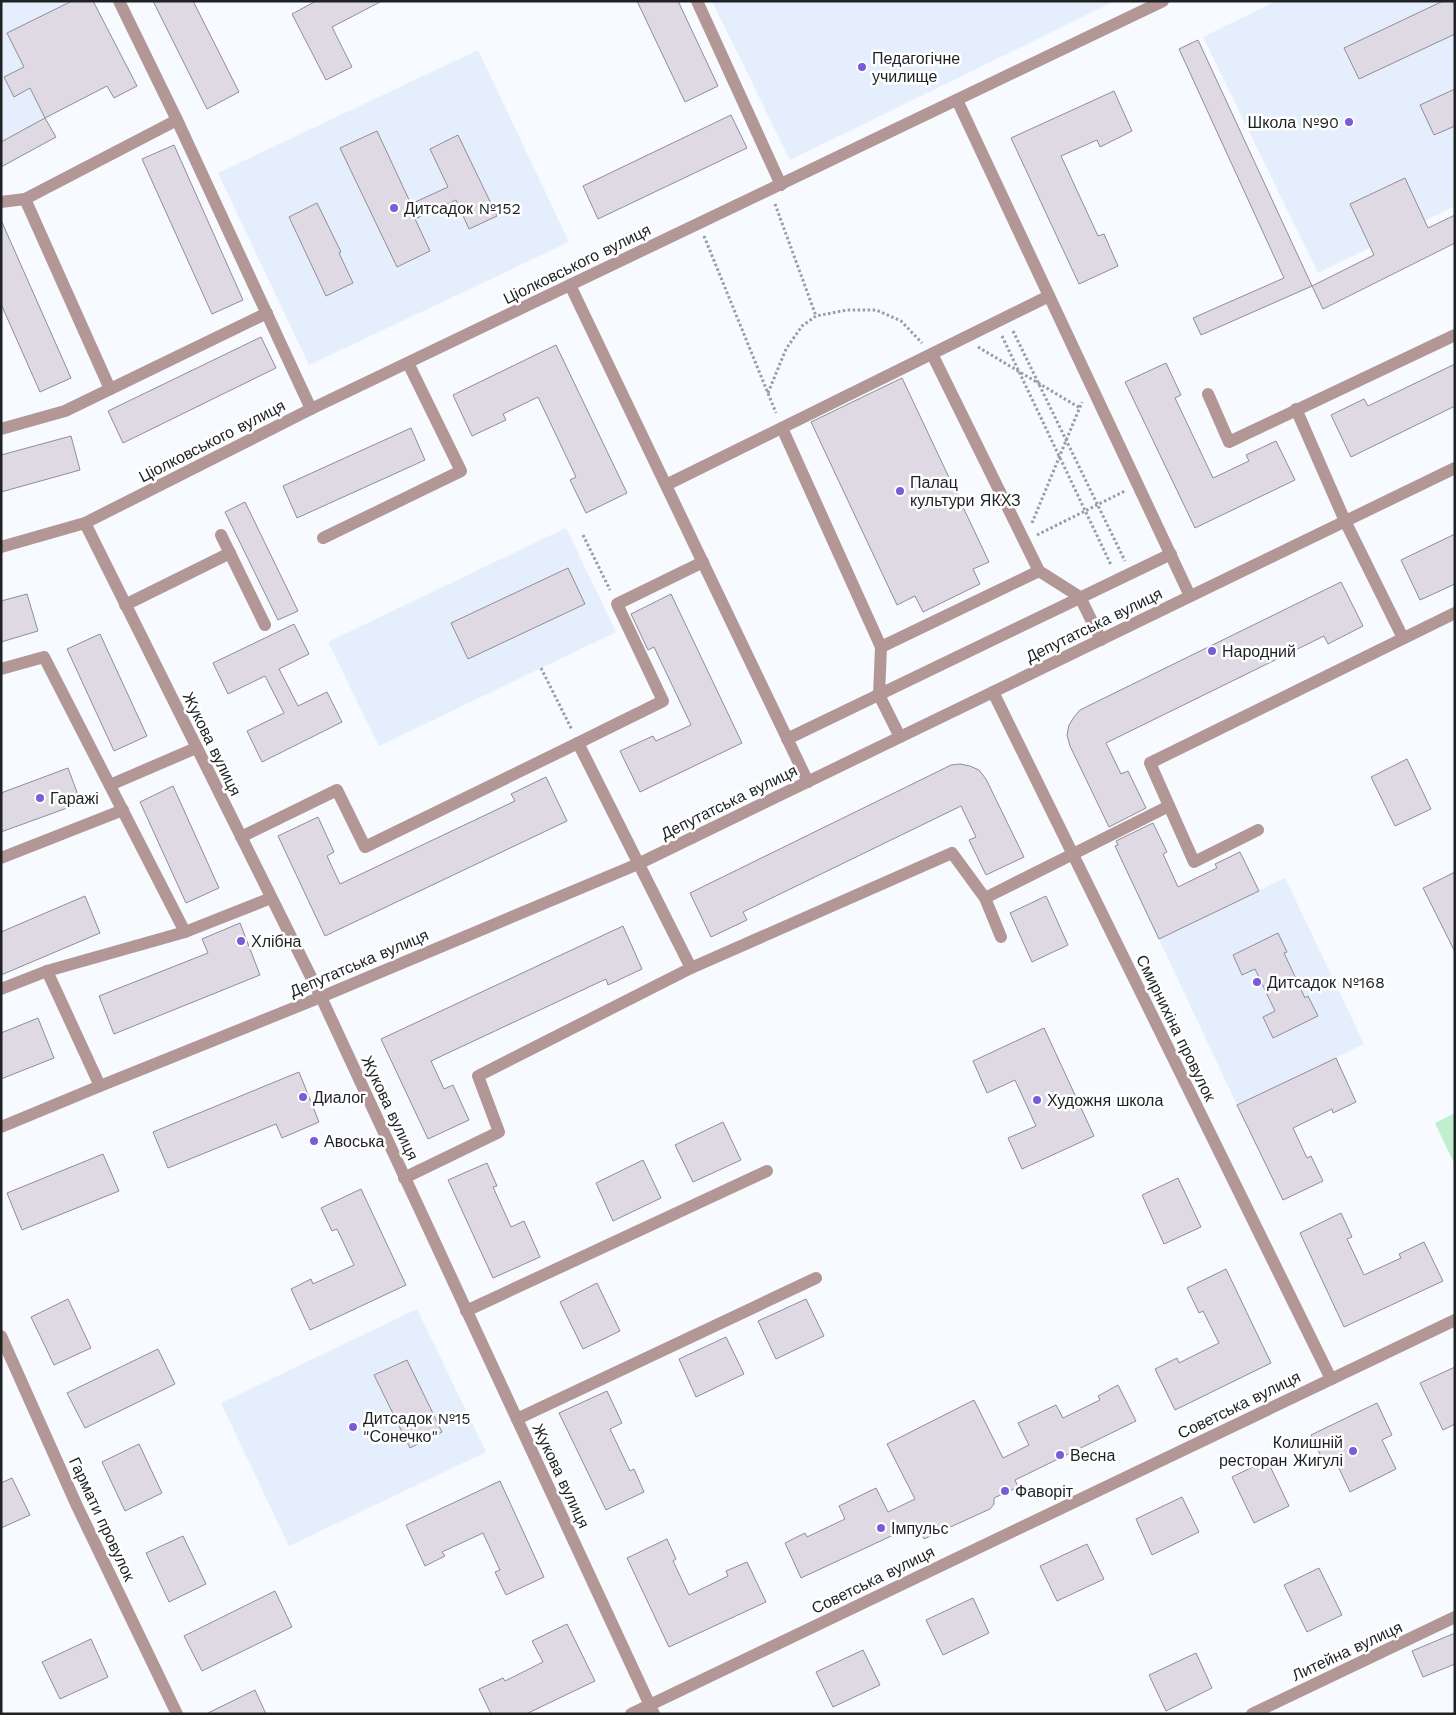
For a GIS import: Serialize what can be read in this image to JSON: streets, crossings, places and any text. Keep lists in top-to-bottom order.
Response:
{
  "streets": {
    "street": [
      "Ціолковського вулиця",
      "Депутатська вулиця",
      "Жукова вулиця",
      "Смирнихіна провулок",
      "Советська вулиця",
      "Гармати провулок",
      "Литейна вулиця"
    ]
  },
  "crossings": [
    ["Ціолковського вулиця", "Жукова вулиця"],
    ["Депутатська вулиця", "Жукова вулиця"],
    ["Депутатська вулиця", "Смирнихіна провулок"],
    ["Жукова вулиця", "Советська вулиця"],
    ["Смирнихіна провулок", "Советська вулиця"]
  ],
  "places": [
    "Педагогічне училище",
    "Школа №90",
    "Дитсадок №152",
    "Палац культури ЯКХЗ",
    "Народний",
    "Гаражі",
    "Хлібна",
    "Дитсадок №168",
    "Диалог",
    "Художня школа",
    "Авоська",
    "Дитсадок №15 \"Сонечко\"",
    "Колишній ресторан Жигулі",
    "Весна",
    "Фаворіт",
    "Імпульс"
  ]
}
